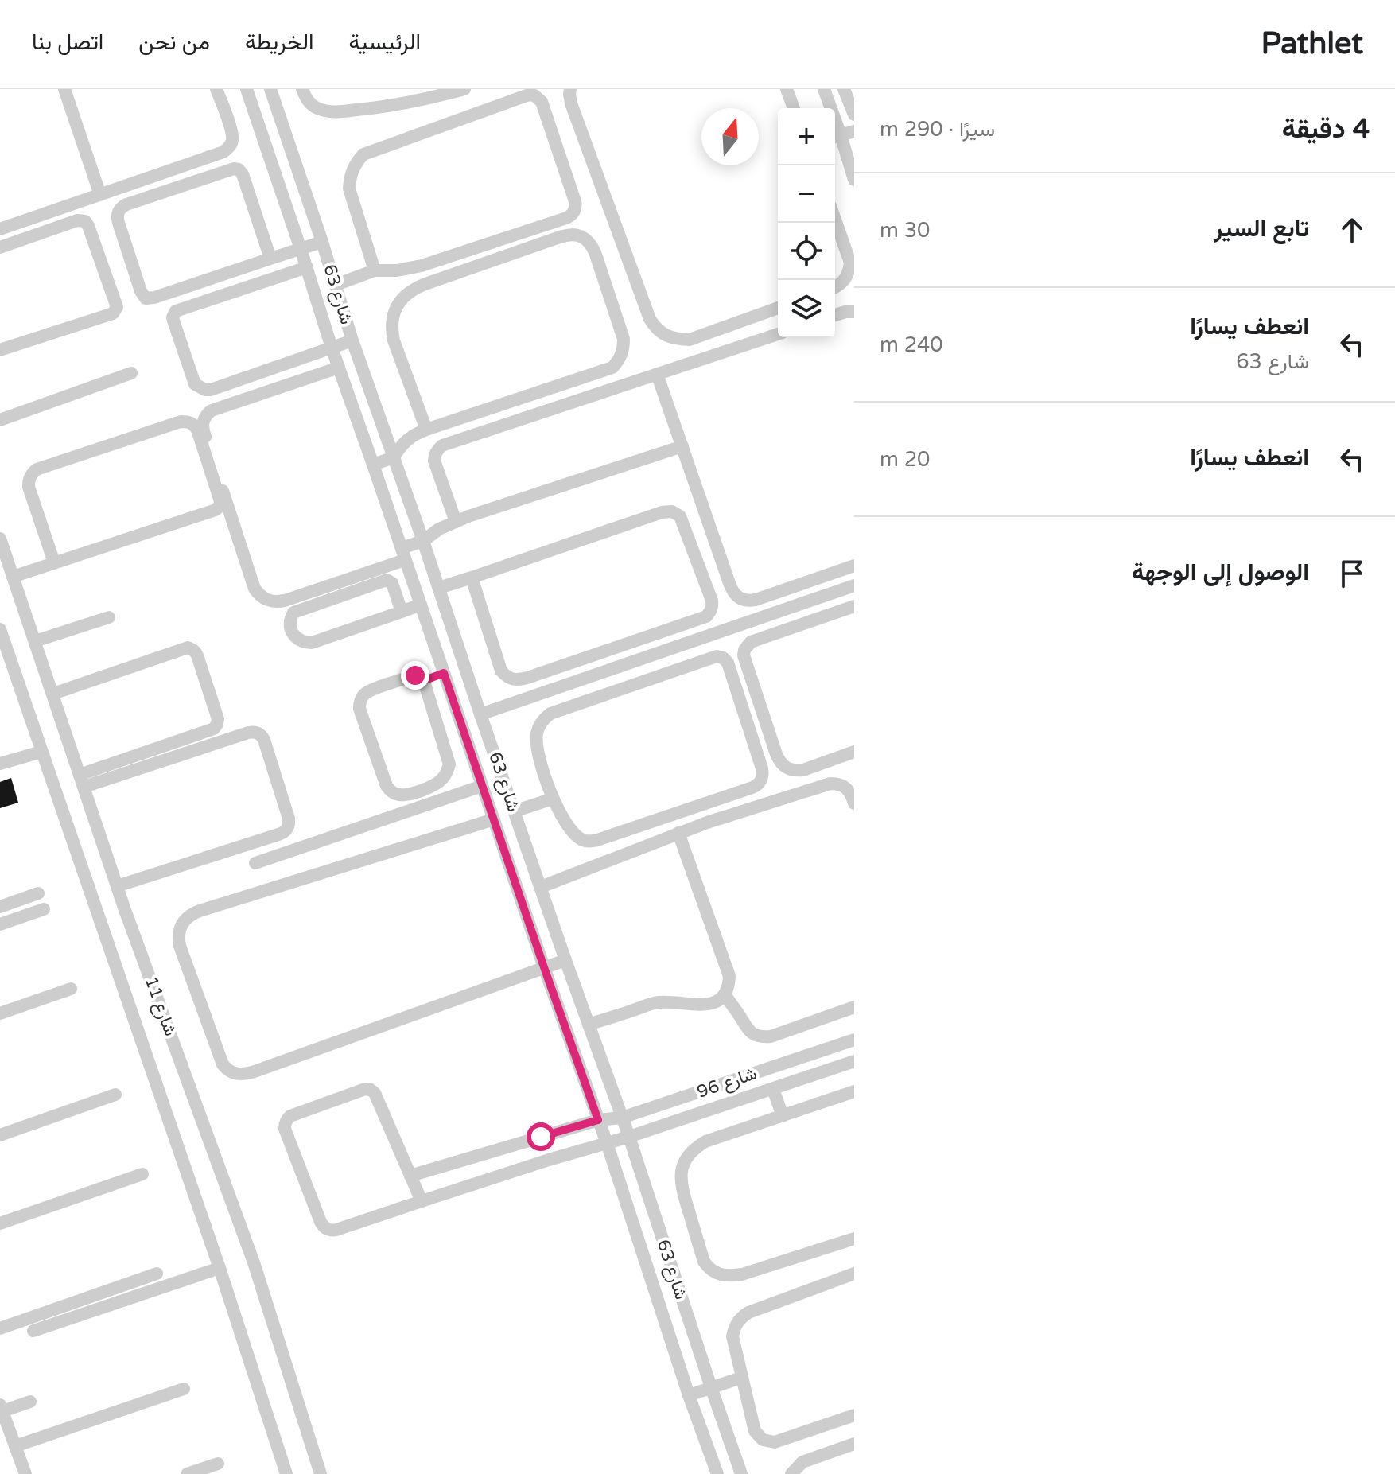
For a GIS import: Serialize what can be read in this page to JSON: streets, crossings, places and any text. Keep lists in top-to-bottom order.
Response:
{
  "streets": {
    "street": ["شارع 63", "شارع 11", "شارع 96"]
  },
  "crossings": [
    ["شارع 63", "شارع 96"]
  ],
  "north": "top",
  "page": {
    "header": "Pathlet",
    "nav": [
      "الرئيسية",
      "الخريطة",
      "من نحن",
      "اتصل بنا"
    ],
    "heading": ["4 دقيقة", "سيرًا · 290 m"],
    "map_buttons": ["+", "−"],
    "list": [
      ["تابع السير", "30 m"],
      ["انعطف يسارًا", "شارع 63", "240 m"],
      ["انعطف يسارًا", "20 m"],
      "الوصول إلى الوجهة"
    ]
  }
}
